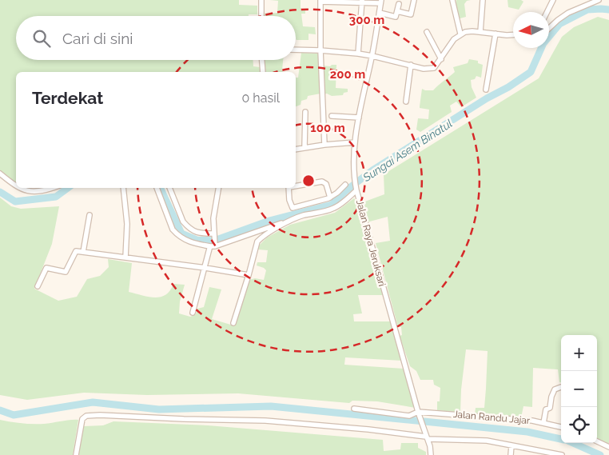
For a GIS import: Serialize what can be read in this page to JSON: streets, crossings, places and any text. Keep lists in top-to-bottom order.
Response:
{
  "streets": {
    "street": ["Jalan Raya Jeruksari", "Jalan Randu Jajar"]
  },
  "crossings": [
    ["Jalan Raya Jeruksari", "Jalan Randu Jajar"]
  ],
  "water": ["Sungai Asem Binatul"],
  "north": "left",
  "page": {
    "search": "Cari di sini",
    "heading": ["Terdekat", "0 hasil"],
    "map_buttons": ["+", "−"]
  },
  "rings": ["300 m", "200 m", "100 m"]
}
